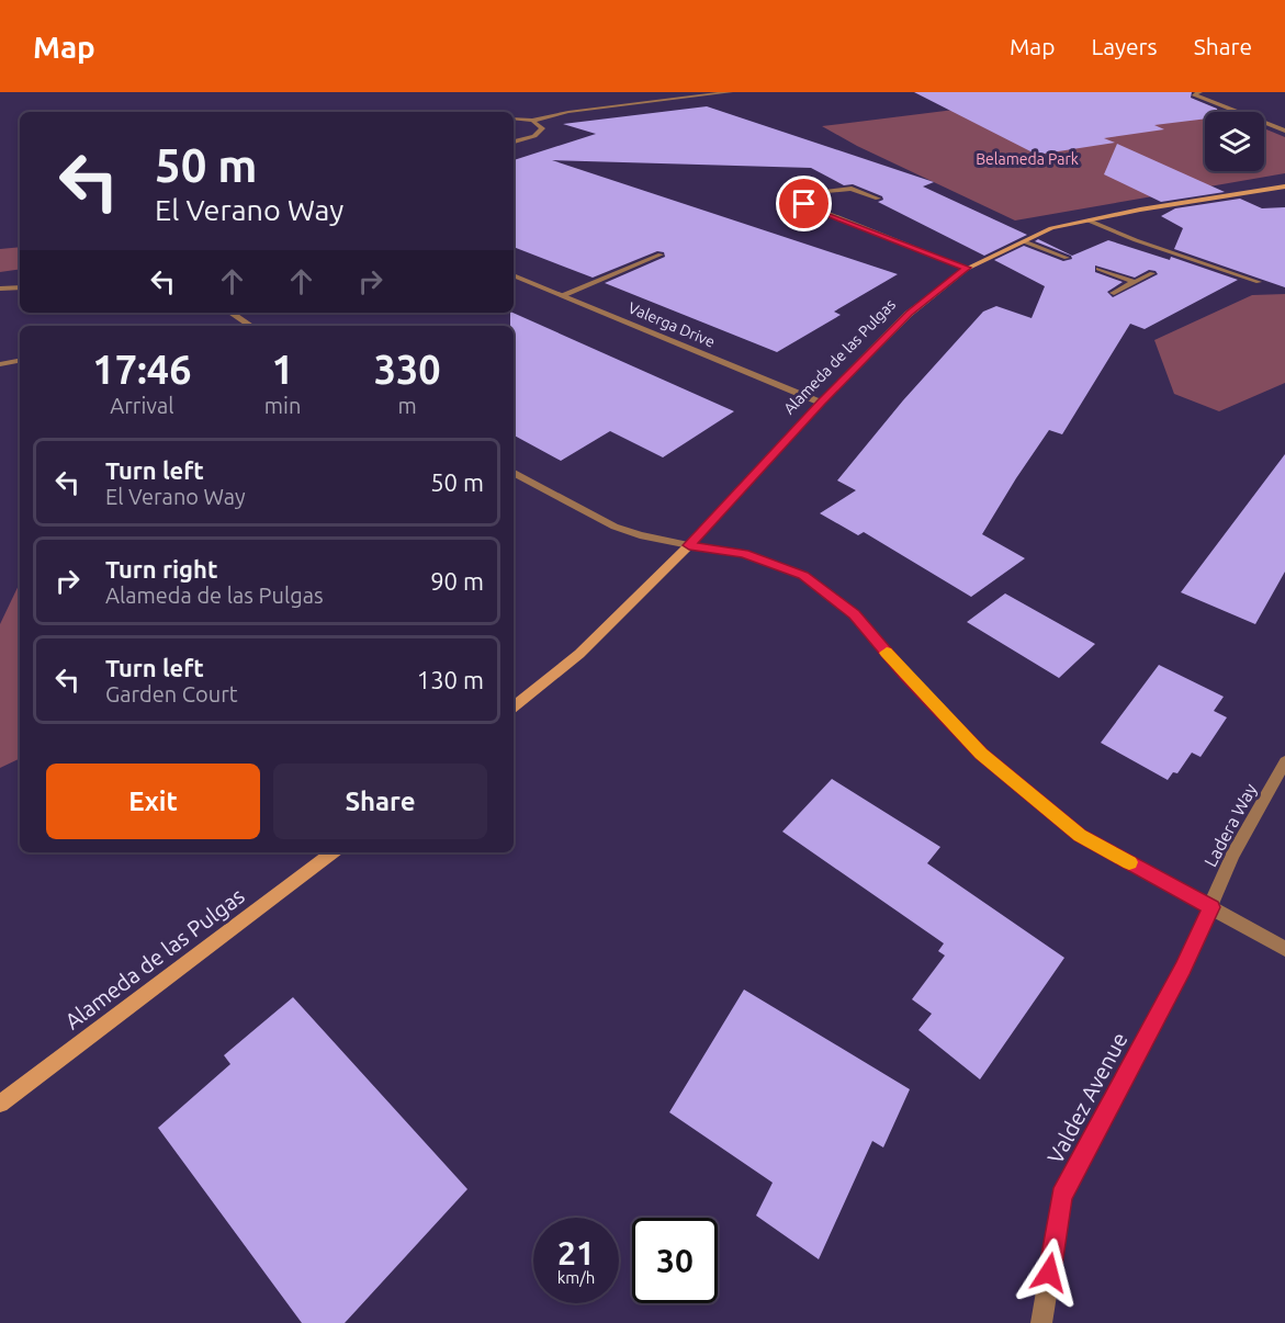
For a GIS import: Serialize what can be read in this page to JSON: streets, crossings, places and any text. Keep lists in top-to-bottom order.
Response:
{
  "streets": {
    "main road": ["Alameda de las Pulgas"],
    "street": ["Valerga Drive", "Ladera Way", "Valdez Avenue"]
  },
  "crossings": [
    ["Valerga Drive", "Alameda de las Pulgas"],
    ["Ladera Way", "Valdez Avenue"]
  ],
  "parks": ["Belameda Park"],
  "page": {
    "header": "Map",
    "nav": ["Map", "Layers", "Share"],
    "turn": ["50 m", "El Verano Way"],
    "eta": [
      "17:46",
      "Arrival",
      "1",
      "min",
      "330",
      "m"
    ],
    "list": [
      {
        "name": "Turn left",
        "note": "El Verano Way",
        "value": "50 m"
      },
      {
        "name": "Turn right",
        "note": "Alameda de las Pulgas",
        "value": "90 m"
      },
      {
        "name": "Turn left",
        "note": "Garden Court",
        "value": "130 m"
      }
    ],
    "buttons": ["Exit", "Share"],
    "speed": "21 km/h",
    "limit": "30"
  }
}
